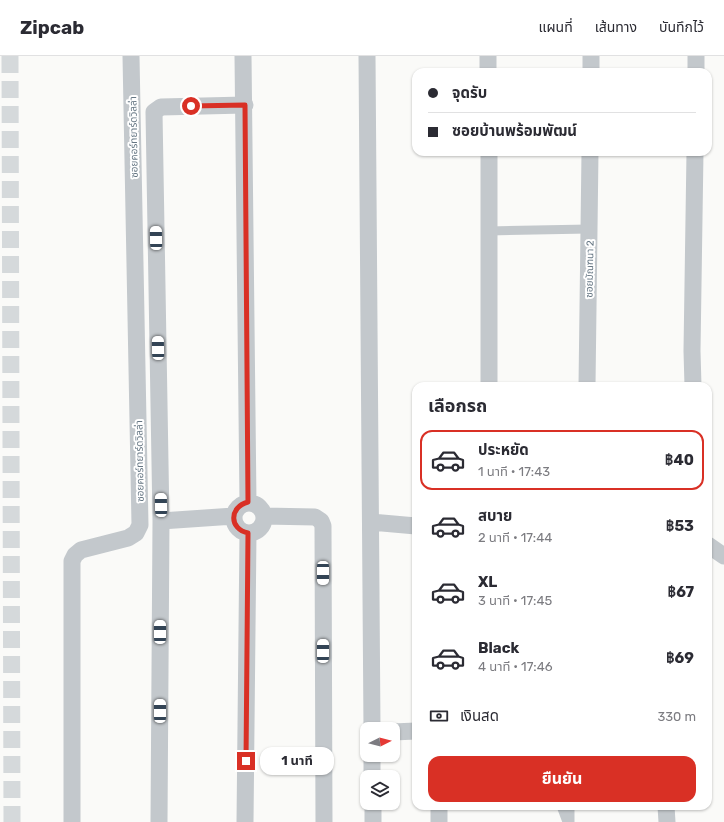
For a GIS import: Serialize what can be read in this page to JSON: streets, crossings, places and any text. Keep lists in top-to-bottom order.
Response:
{
  "streets": {
    "street": ["ซอยคอร์ทยาร์ดวิลล่า", "ซอยมัณฑนา 2"]
  },
  "north": "right",
  "page": {
    "header": "Zipcab",
    "nav": ["แผนที่", "เส้นทาง", "บันทึกไว้"],
    "banner": ["จุดรับ", "ซอยบ้านพร้อมพัฒน์"],
    "heading": "เลือกรถ",
    "list": [
      {
        "name": "ประหยัด",
        "note": "1 นาที · 17:43",
        "value": "฿40"
      },
      {
        "name": "สบาย",
        "note": "2 นาที · 17:44",
        "value": "฿53"
      },
      {
        "name": "XL",
        "note": "3 นาที · 17:45",
        "value": "฿67"
      },
      {
        "name": "Black",
        "note": "4 นาที · 17:46",
        "value": "฿69"
      }
    ],
    "pay": ["เงินสด", "330 m"],
    "bubble": "1 นาที",
    "buttons": "ยืนยัน"
  }
}
